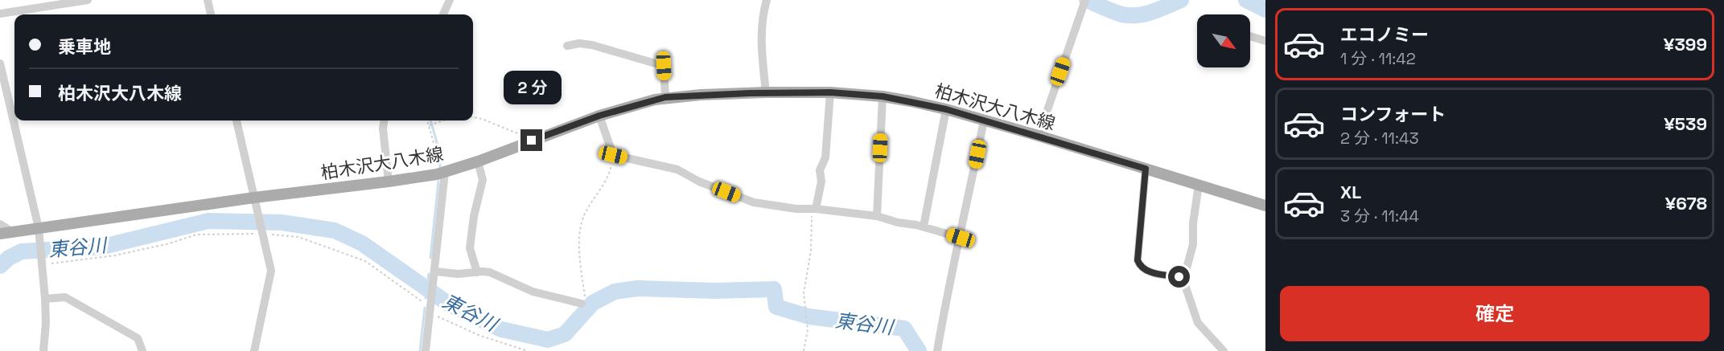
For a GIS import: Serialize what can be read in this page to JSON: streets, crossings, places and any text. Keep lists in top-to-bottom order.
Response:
{
  "streets": {
    "main road": ["柏木沢大八木線"]
  },
  "water": ["東谷川"],
  "north": "bottom right",
  "page": {
    "list": [
      {
        "name": "エコノミー",
        "note": "1 分 · 11:42",
        "value": "¥399"
      },
      {
        "name": "コンフォート",
        "note": "2 分 · 11:43",
        "value": "¥539"
      },
      {
        "name": "XL",
        "note": "3 分 · 11:44",
        "value": "¥678"
      }
    ],
    "banner": ["乗車地", "柏木沢大八木線"],
    "bubble": "2 分",
    "buttons": "確定"
  }
}
